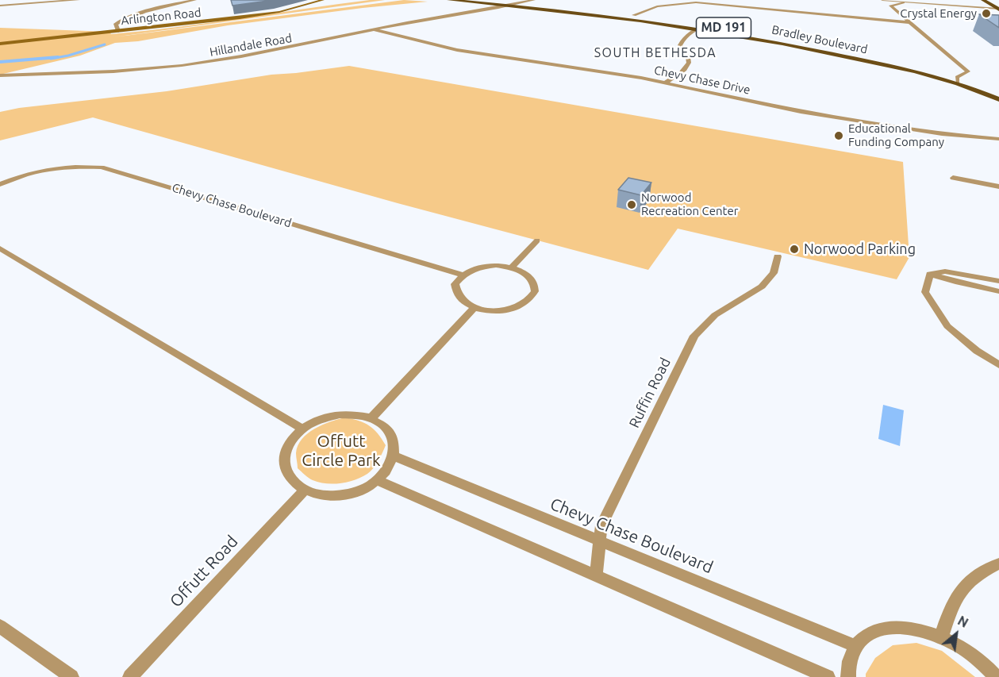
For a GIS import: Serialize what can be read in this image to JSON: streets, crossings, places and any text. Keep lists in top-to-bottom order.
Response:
{
  "streets": {
    "main road": ["Arlington Road", "MD 191", "Bradley Boulevard"],
    "street": [
      "Hillandale Road",
      "Chevy Chase Drive",
      "Chevy Chase Boulevard",
      "Ruffin Road",
      "Offutt Road"
    ]
  },
  "crossings": [
    ["Bradley Boulevard", "Hillandale Road"],
    ["Hillandale Road", "Chevy Chase Drive"],
    ["Chevy Chase Boulevard", "Ruffin Road"],
    ["Chevy Chase Boulevard", "Offutt Road"]
  ],
  "districts": ["SOUTH BETHESDA"],
  "parks": ["Offutt Circle Park"],
  "places": [
    "Crystal Energy",
    "Educational Funding Company",
    "Norwood Recreation Center",
    "Norwood Parking"
  ],
  "north": "top right"
}
